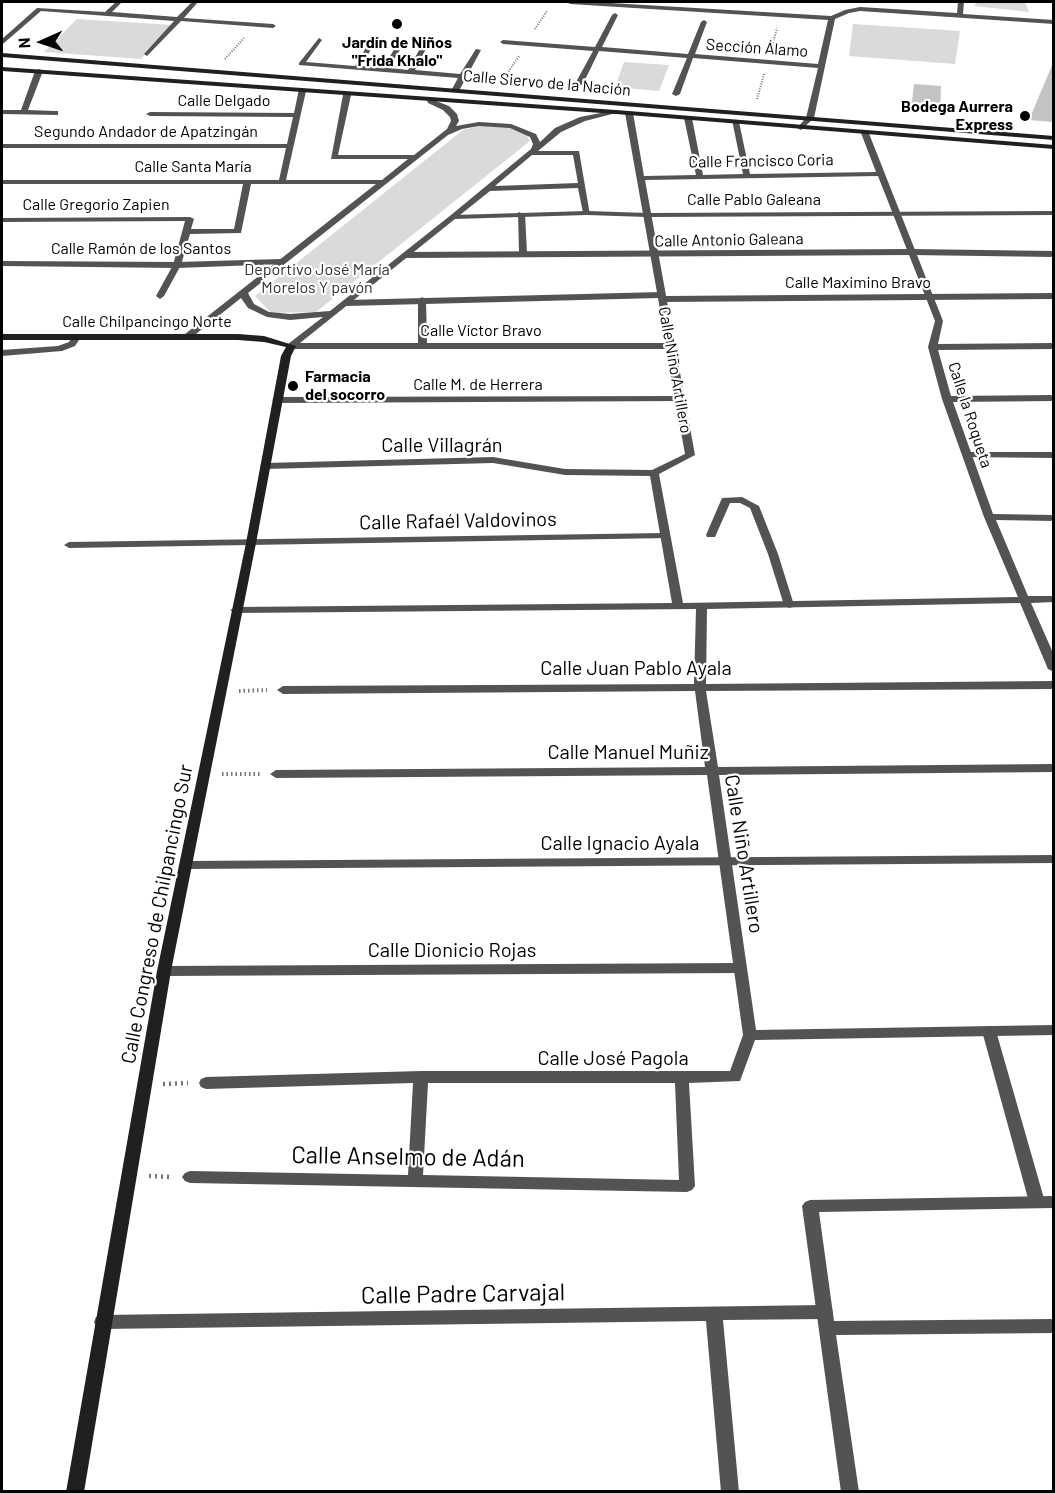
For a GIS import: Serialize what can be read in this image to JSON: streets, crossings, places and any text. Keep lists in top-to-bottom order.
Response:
{
  "streets": {
    "main road": ["Calle Siervo de la Nación", "Calle Chilpancingo Norte", "Calle Congreso de Chilpancingo Sur"],
    "street": [
      "Sección Álamo",
      "Calle Delgado",
      "Segundo Andador de Apatzingán",
      "Calle Francisco Coria",
      "Calle Santa María",
      "Calle Pablo Galeana",
      "Calle Gregorio Zapien",
      "Calle Antonio Galeana",
      "Calle Ramón de los Santos",
      "Calle Maximino Bravo",
      "Calle Víctor Bravo",
      "Calle Niño Artillero",
      "Calle M. de Herrera",
      "Calle la Roqueta",
      "Calle Villagrán",
      "Calle Rafaél Valdovinos",
      "Calle Juan Pablo Ayala",
      "Calle Manuel Muñiz",
      "Calle Ignacio Ayala",
      "Calle Dionicio Rojas",
      "Calle José Pagola",
      "Calle Anselmo de Adán",
      "Calle Padre Carvajal"
    ]
  },
  "crossings": [
    ["Calle Siervo de la Nación", "Calle Niño Artillero"],
    ["Calle Siervo de la Nación", "Calle la Roqueta"],
    ["Calle Francisco Coria", "Calle Niño Artillero"],
    ["Calle Francisco Coria", "Calle la Roqueta"],
    ["Calle Santa María", "Calle Gregorio Zapien"],
    ["Calle Pablo Galeana", "Calle Niño Artillero"],
    ["Calle Pablo Galeana", "Calle la Roqueta"],
    ["Calle Antonio Galeana", "Calle Niño Artillero"],
    ["Calle Antonio Galeana", "Calle la Roqueta"],
    ["Calle Maximino Bravo", "Calle Niño Artillero"],
    ["Calle Maximino Bravo", "Calle la Roqueta"],
    ["Calle Chilpancingo Norte", "Calle Víctor Bravo"],
    ["Calle Chilpancingo Norte", "Calle Congreso de Chilpancingo Sur"],
    ["Calle Víctor Bravo", "Calle Niño Artillero"],
    ["Calle Víctor Bravo", "Calle Congreso de Chilpancingo Sur"],
    ["Calle Niño Artillero", "Calle M. de Herrera"],
    ["Calle Niño Artillero", "Calle Villagrán"],
    ["Calle Niño Artillero", "Calle Juan Pablo Ayala"],
    ["Calle Niño Artillero", "Calle Manuel Muñiz"],
    ["Calle Niño Artillero", "Calle Ignacio Ayala"],
    ["Calle Niño Artillero", "Calle Dionicio Rojas"],
    ["Calle Niño Artillero", "Calle José Pagola"],
    ["Calle M. de Herrera", "Calle Congreso de Chilpancingo Sur"],
    ["Calle Villagrán", "Calle Congreso de Chilpancingo Sur"],
    ["Calle Rafaél Valdovinos", "Calle Congreso de Chilpancingo Sur"],
    ["Calle Ignacio Ayala", "Calle Congreso de Chilpancingo Sur"],
    ["Calle Congreso de Chilpancingo Sur", "Calle Dionicio Rojas"],
    ["Calle Congreso de Chilpancingo Sur", "Calle Padre Carvajal"],
    ["Calle José Pagola", "Calle Anselmo de Adán"]
  ],
  "parks": ["Deportivo José María Morelos Y pavón"],
  "places": ["Jardín de Niños \"Frida Khalo\"", "Bodega Aurrera Express", "Farmacia del socorro"],
  "north": "left"
}
